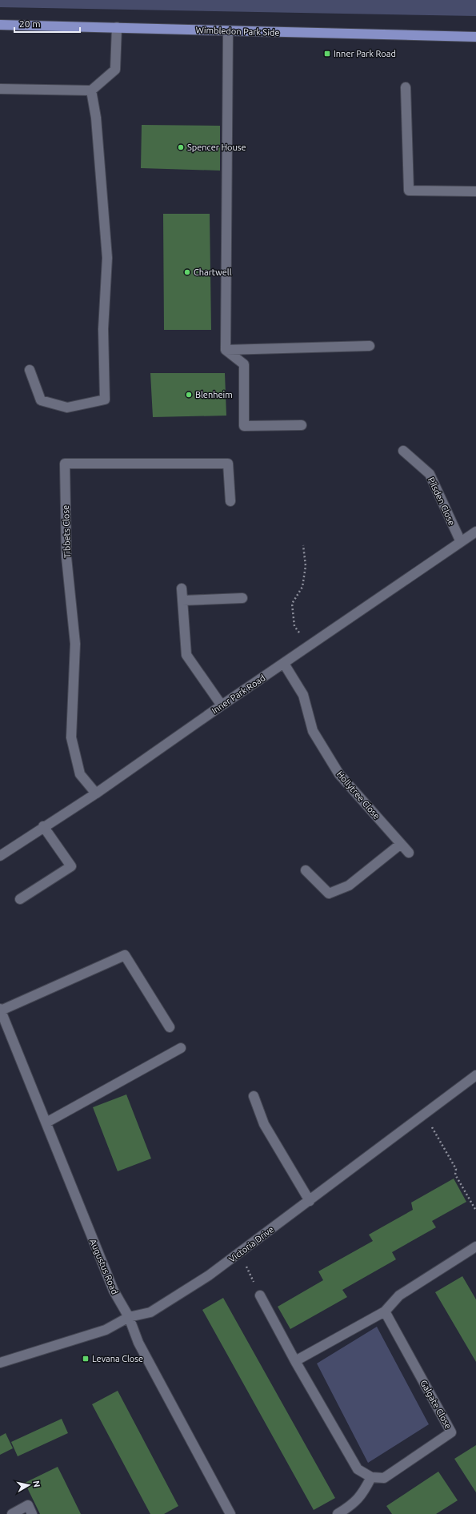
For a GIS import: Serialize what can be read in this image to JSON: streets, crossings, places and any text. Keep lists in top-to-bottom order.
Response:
{
  "streets": {
    "main road": ["Wimbledon Park Side"],
    "street": [
      "Pilsden Close",
      "Tibbets Close",
      "Inner Park Road",
      "Hollytree Close",
      "Victoria Drive",
      "Augustus Road",
      "Galgate Close"
    ]
  },
  "crossings": [
    ["Pilsden Close", "Inner Park Road"],
    ["Tibbets Close", "Inner Park Road"],
    ["Inner Park Road", "Hollytree Close"],
    ["Victoria Drive", "Augustus Road"]
  ],
  "places": {
    "transit": ["Inner Park Road", "Levana Close"],
    "other": ["Spencer House", "Chartwell", "Blenheim"]
  },
  "scale_bar": "20 m",
  "north": "right"
}
